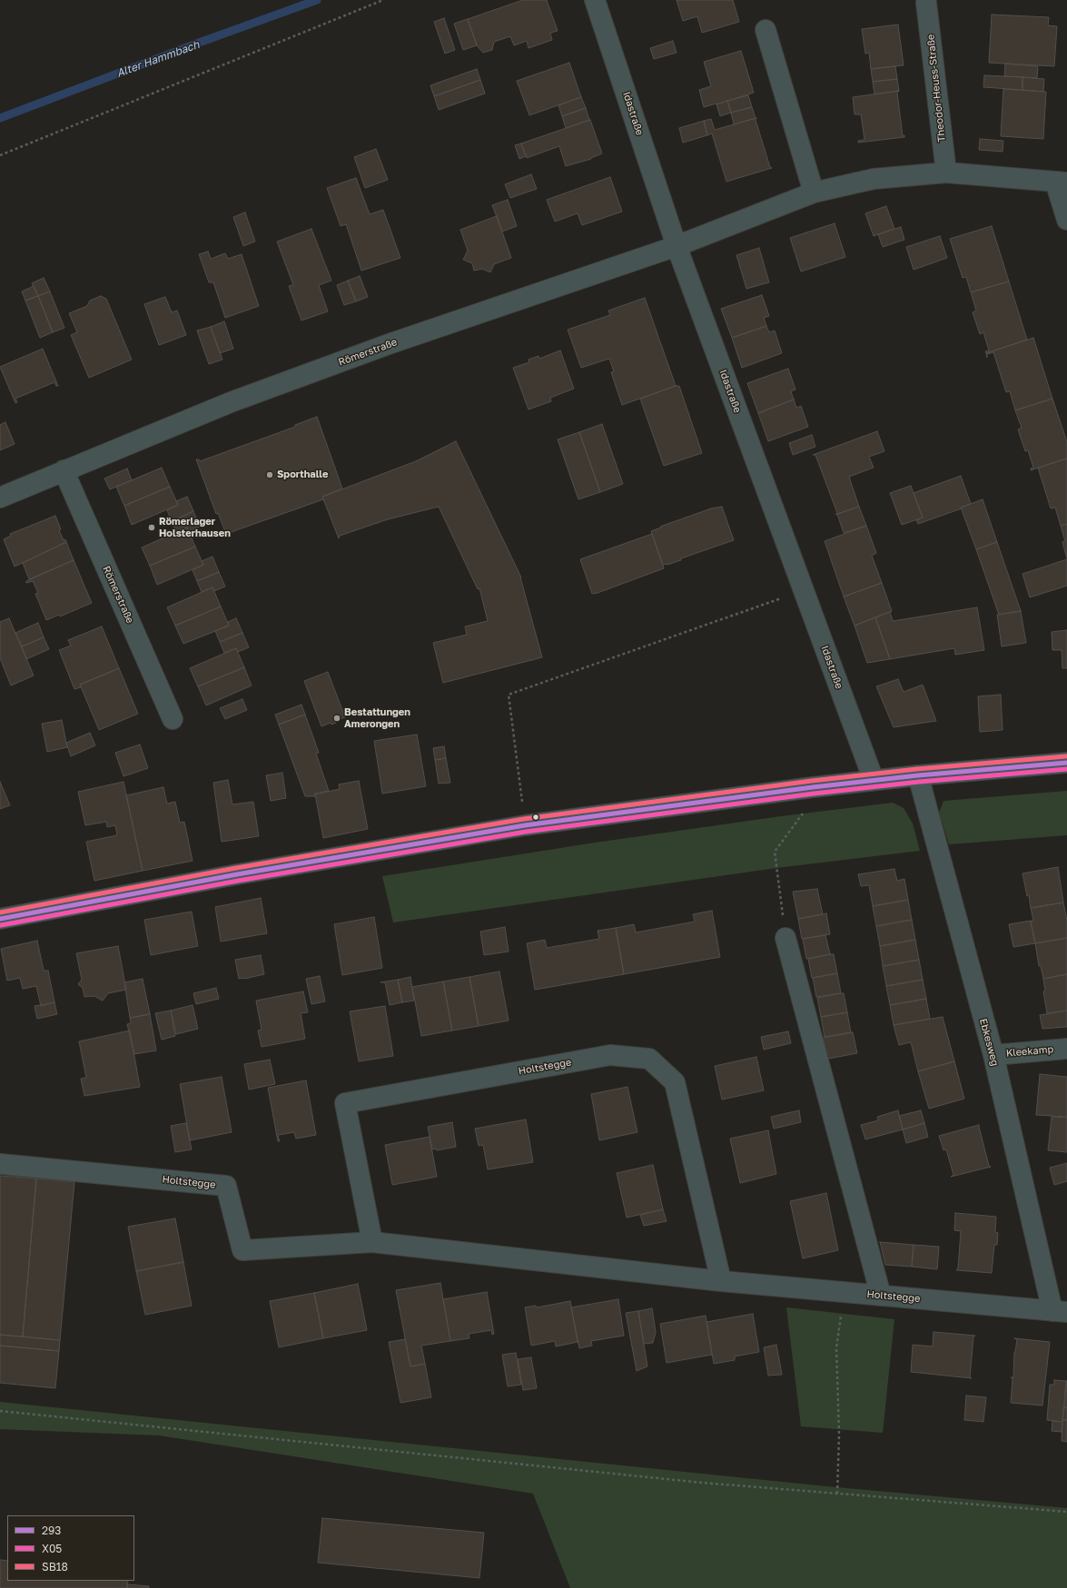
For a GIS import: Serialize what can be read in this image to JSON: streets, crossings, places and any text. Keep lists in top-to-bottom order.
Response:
{
  "streets": {
    "street": [
      "Theodor-Heuss-Straße",
      "Idastraße",
      "Römerstraße",
      "Ebkesweg",
      "Kleekamp",
      "Holtstegge"
    ]
  },
  "crossings": [
    ["Idastraße", "Römerstraße"],
    ["Ebkesweg", "Kleekamp"],
    ["Ebkesweg", "Holtstegge"]
  ],
  "water": ["Alter Hammbach"],
  "places": ["Sporthalle", "Römerlager Holsterhausen", "Bestattungen Amerongen"],
  "lines": ["transit line SB18", "transit line 293", "transit line X05"],
  "legend": ["293", "X05", "SB18"]
}
